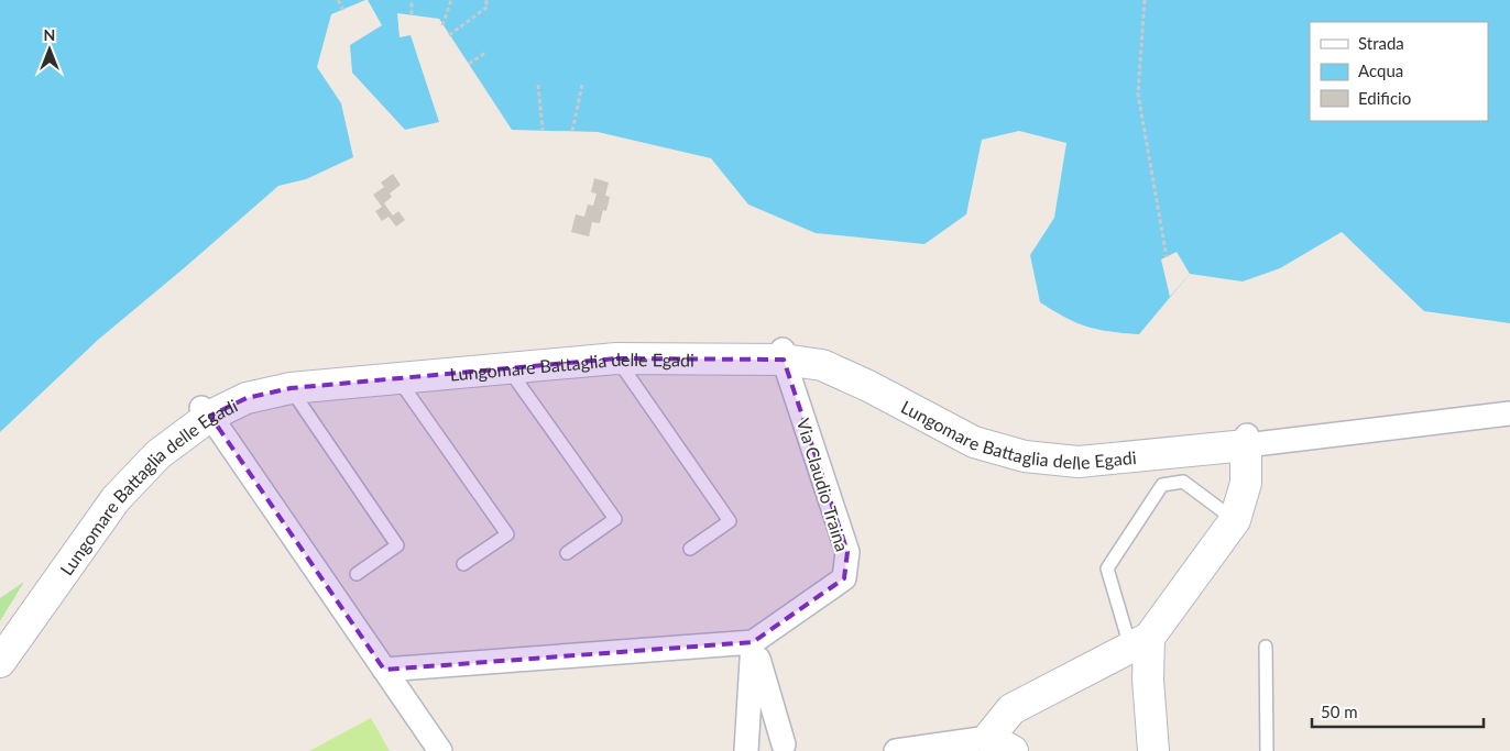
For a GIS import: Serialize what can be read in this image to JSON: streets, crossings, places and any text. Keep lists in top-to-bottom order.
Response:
{
  "streets": {
    "street": ["Lungomare Battaglia delle Egadi", "Via Claudio Traina"]
  },
  "crossings": [
    ["Lungomare Battaglia delle Egadi", "Via Claudio Traina"]
  ],
  "legend": ["Strada", "Acqua", "Edificio"],
  "scale_bar": "50 m",
  "north": "top"
}
